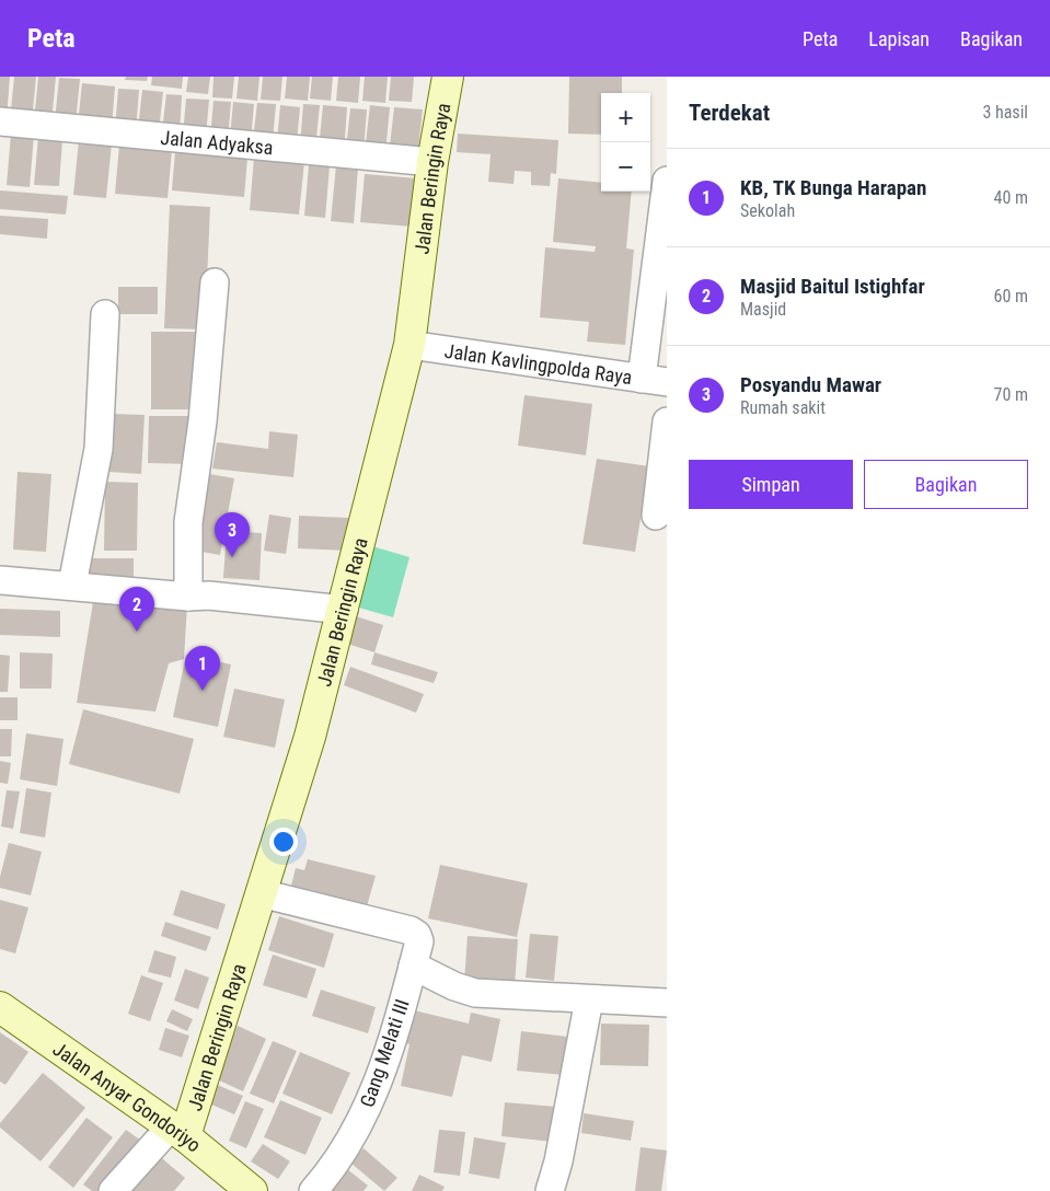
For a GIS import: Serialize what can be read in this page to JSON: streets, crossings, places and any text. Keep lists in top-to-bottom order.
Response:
{
  "streets": {
    "street": [
      "Jalan Adyaksa",
      "Jalan Beringin Raya",
      "Jalan Kavlingpolda Raya",
      "Gang Melati III",
      "Jalan Anyar Gondoriyo"
    ]
  },
  "crossings": [
    ["Jalan Adyaksa", "Jalan Beringin Raya"],
    ["Jalan Beringin Raya", "Jalan Kavlingpolda Raya"],
    ["Jalan Beringin Raya", "Gang Melati III"],
    ["Jalan Beringin Raya", "Jalan Anyar Gondoriyo"]
  ],
  "page": {
    "header": "Peta",
    "nav": ["Peta", "Lapisan", "Bagikan"],
    "heading": ["Terdekat", "3 hasil"],
    "map_buttons": ["+", "−"],
    "list": [
      {
        "mark": "1",
        "name": "KB, TK Bunga Harapan",
        "note": "Sekolah",
        "value": "40 m"
      },
      {
        "mark": "2",
        "name": "Masjid Baitul Istighfar",
        "note": "Masjid",
        "value": "60 m"
      },
      {
        "mark": "3",
        "name": "Posyandu Mawar",
        "note": "Rumah sakit",
        "value": "70 m"
      }
    ],
    "buttons": ["Simpan", "Bagikan"],
    "pins": ["3", "2", "1"]
  }
}
